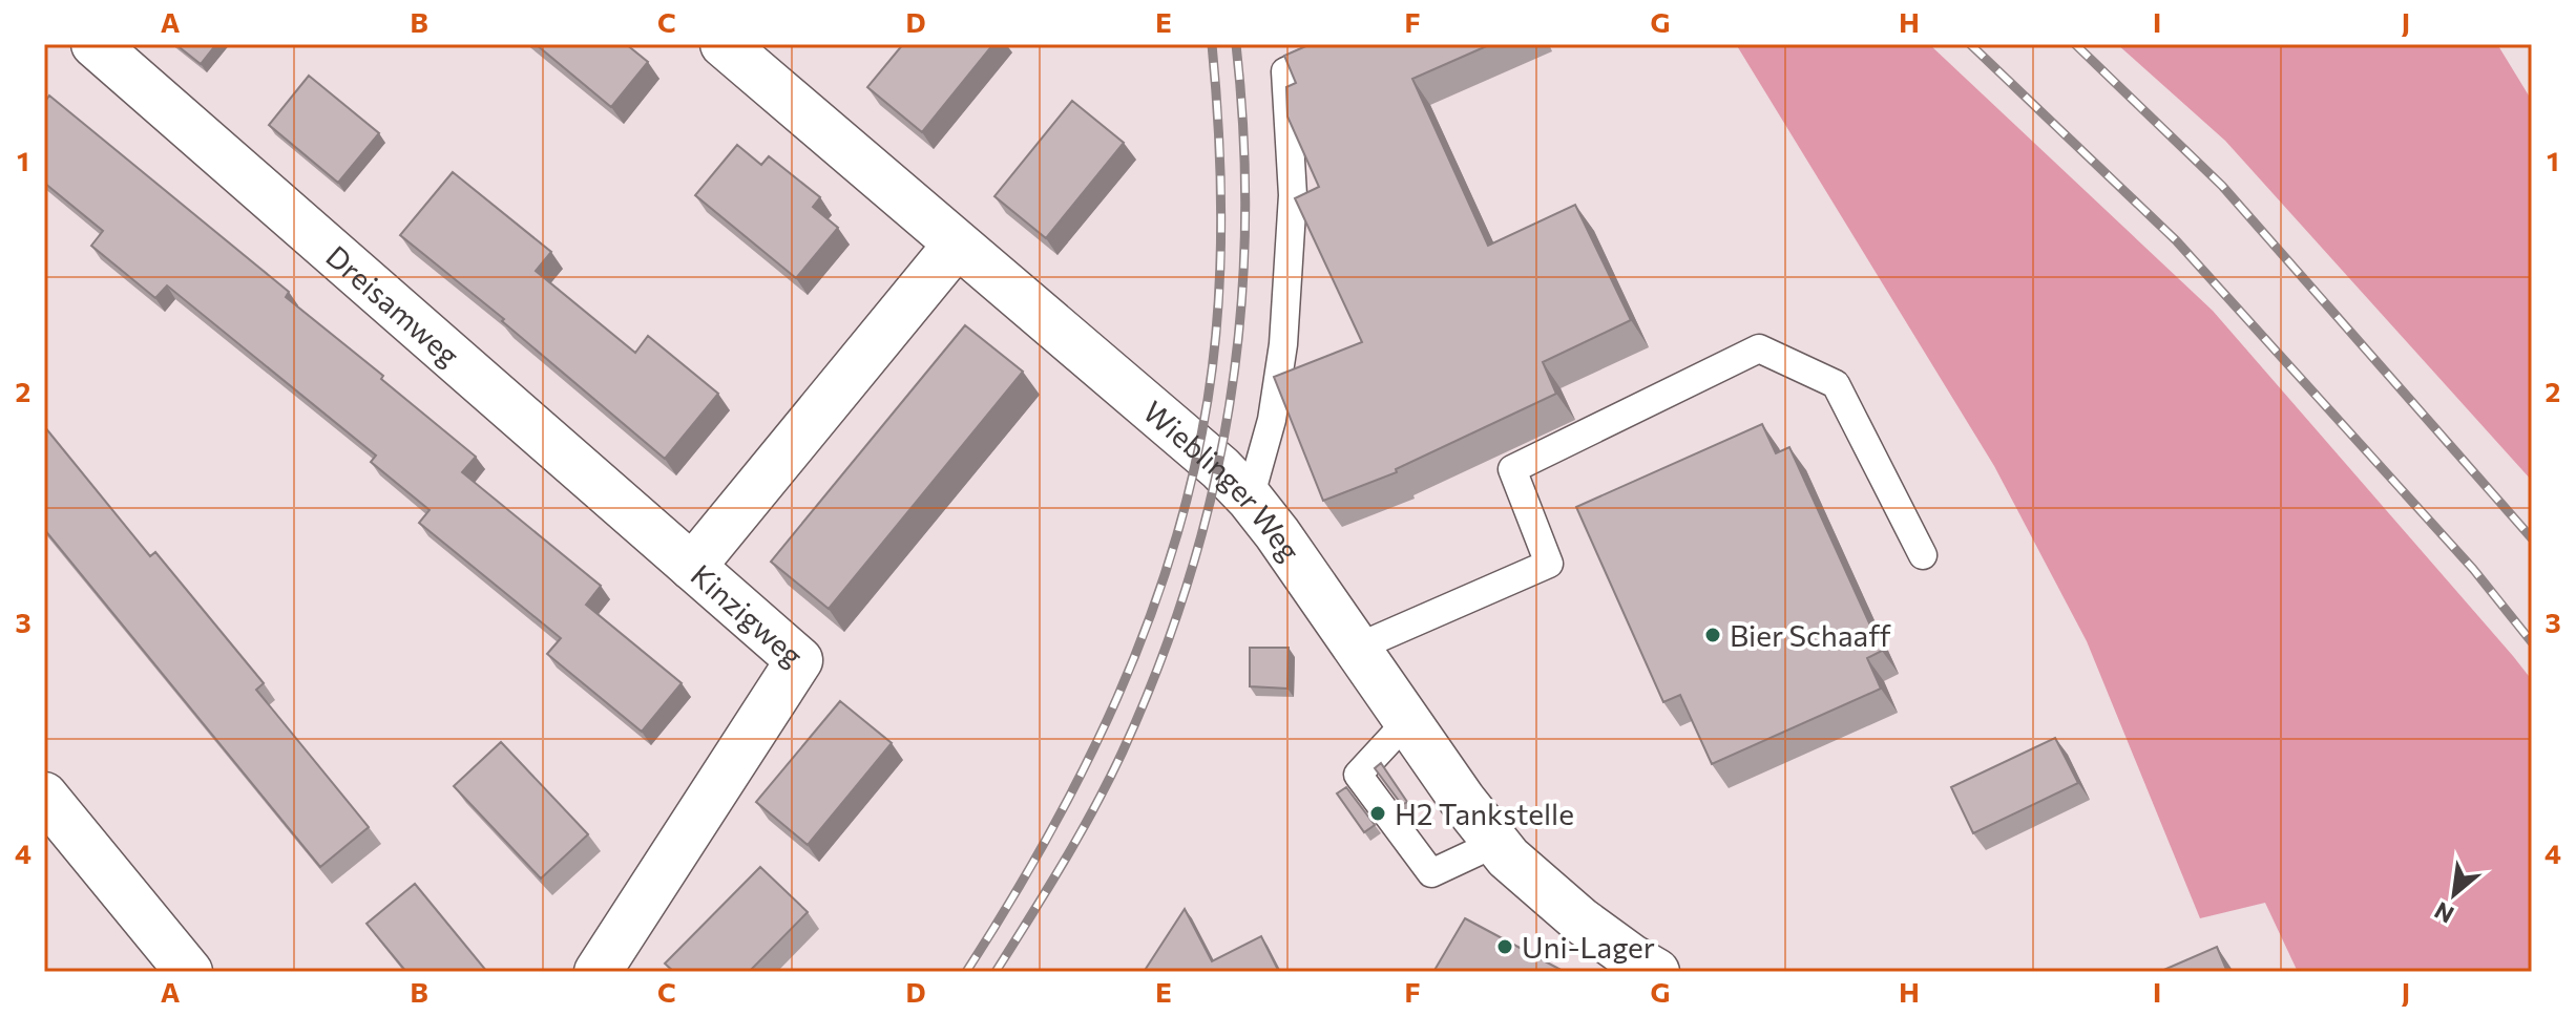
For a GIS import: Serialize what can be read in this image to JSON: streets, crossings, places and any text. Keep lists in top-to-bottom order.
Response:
{
  "streets": {
    "street": ["Dreisamweg", "Wieblinger Weg", "Kinzigweg"]
  },
  "crossings": [
    ["Dreisamweg", "Kinzigweg"],
    ["Wieblinger Weg", "Kinzigweg"]
  ],
  "places": ["Bier Schaaff", "H2 Tankstelle", "Uni-Lager"],
  "north": "bottom left",
  "grid": {
    "columns": [
      "A",
      "B",
      "C",
      "D",
      "E",
      "F",
      "G",
      "H",
      "I",
      "J"
    ],
    "rows": [
      "1",
      "2",
      "3",
      "4"
    ]
  }
}
